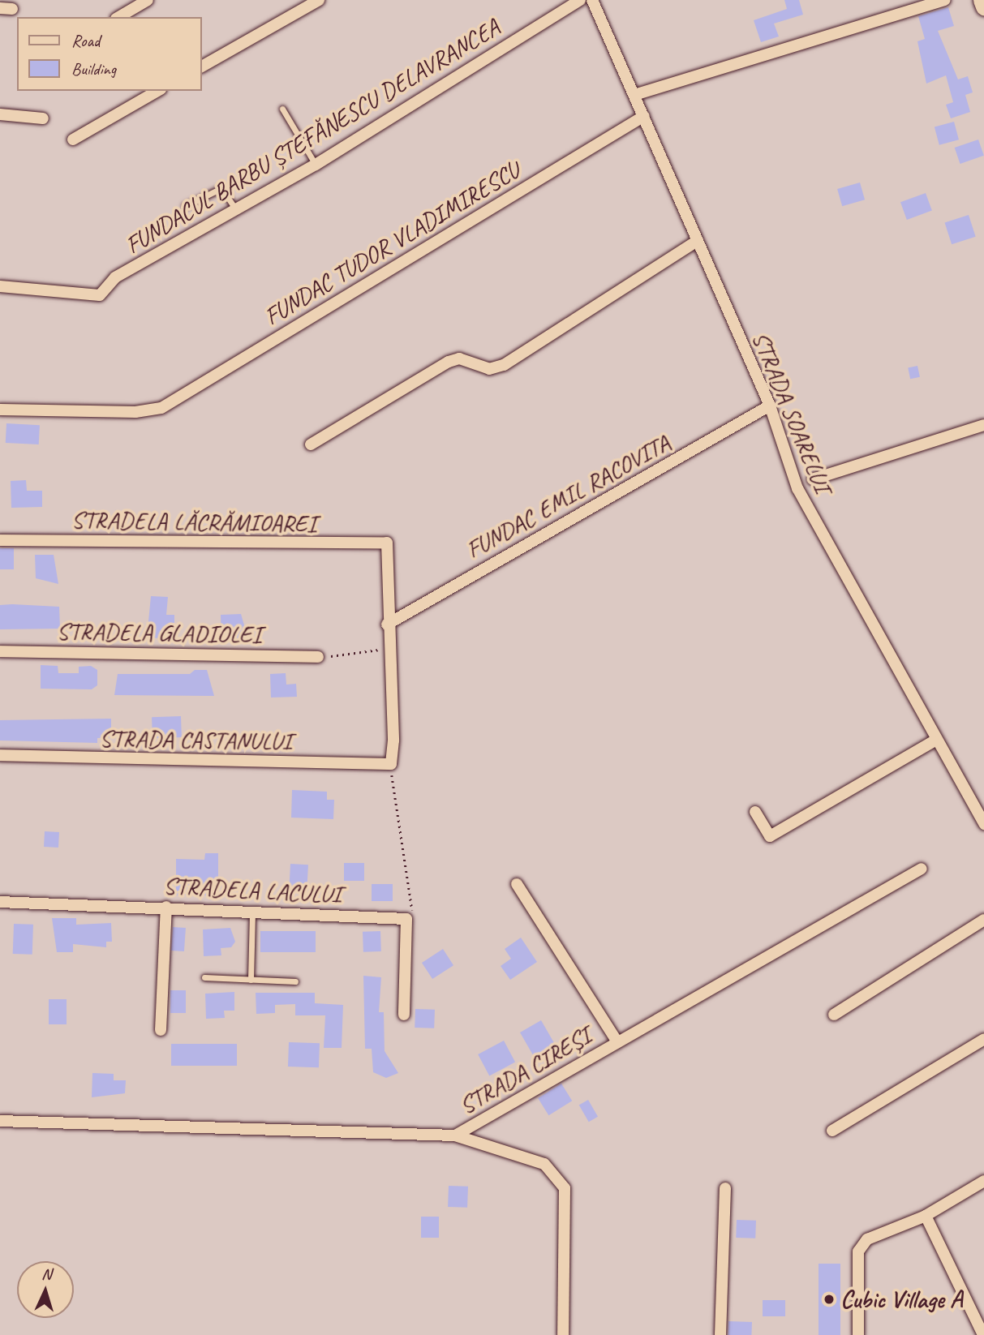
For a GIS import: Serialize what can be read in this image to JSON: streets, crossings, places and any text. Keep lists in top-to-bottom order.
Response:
{
  "streets": {
    "street": [
      "FUNDACUL BARBU ȘTEFĂNESCU DELAVRANCEA",
      "FUNDAC TUDOR VLADIMIRESCU",
      "STRADA SOARELUI",
      "FUNDAC EMIL RACOVITA",
      "STRADELA LĂCRĂMIOAREI",
      "STRADELA GLADIOLEI",
      "STRADA CASTANULUI",
      "STRADELA LACULUI",
      "STRADA CIREȘI"
    ]
  },
  "crossings": [
    ["FUNDAC TUDOR VLADIMIRESCU", "STRADA SOARELUI"],
    ["STRADA SOARELUI", "FUNDAC EMIL RACOVITA"],
    ["FUNDAC EMIL RACOVITA", "STRADELA LĂCRĂMIOAREI"]
  ],
  "places": ["Cubic Village A"],
  "legend": ["Road", "Building"],
  "north": "top"
}
